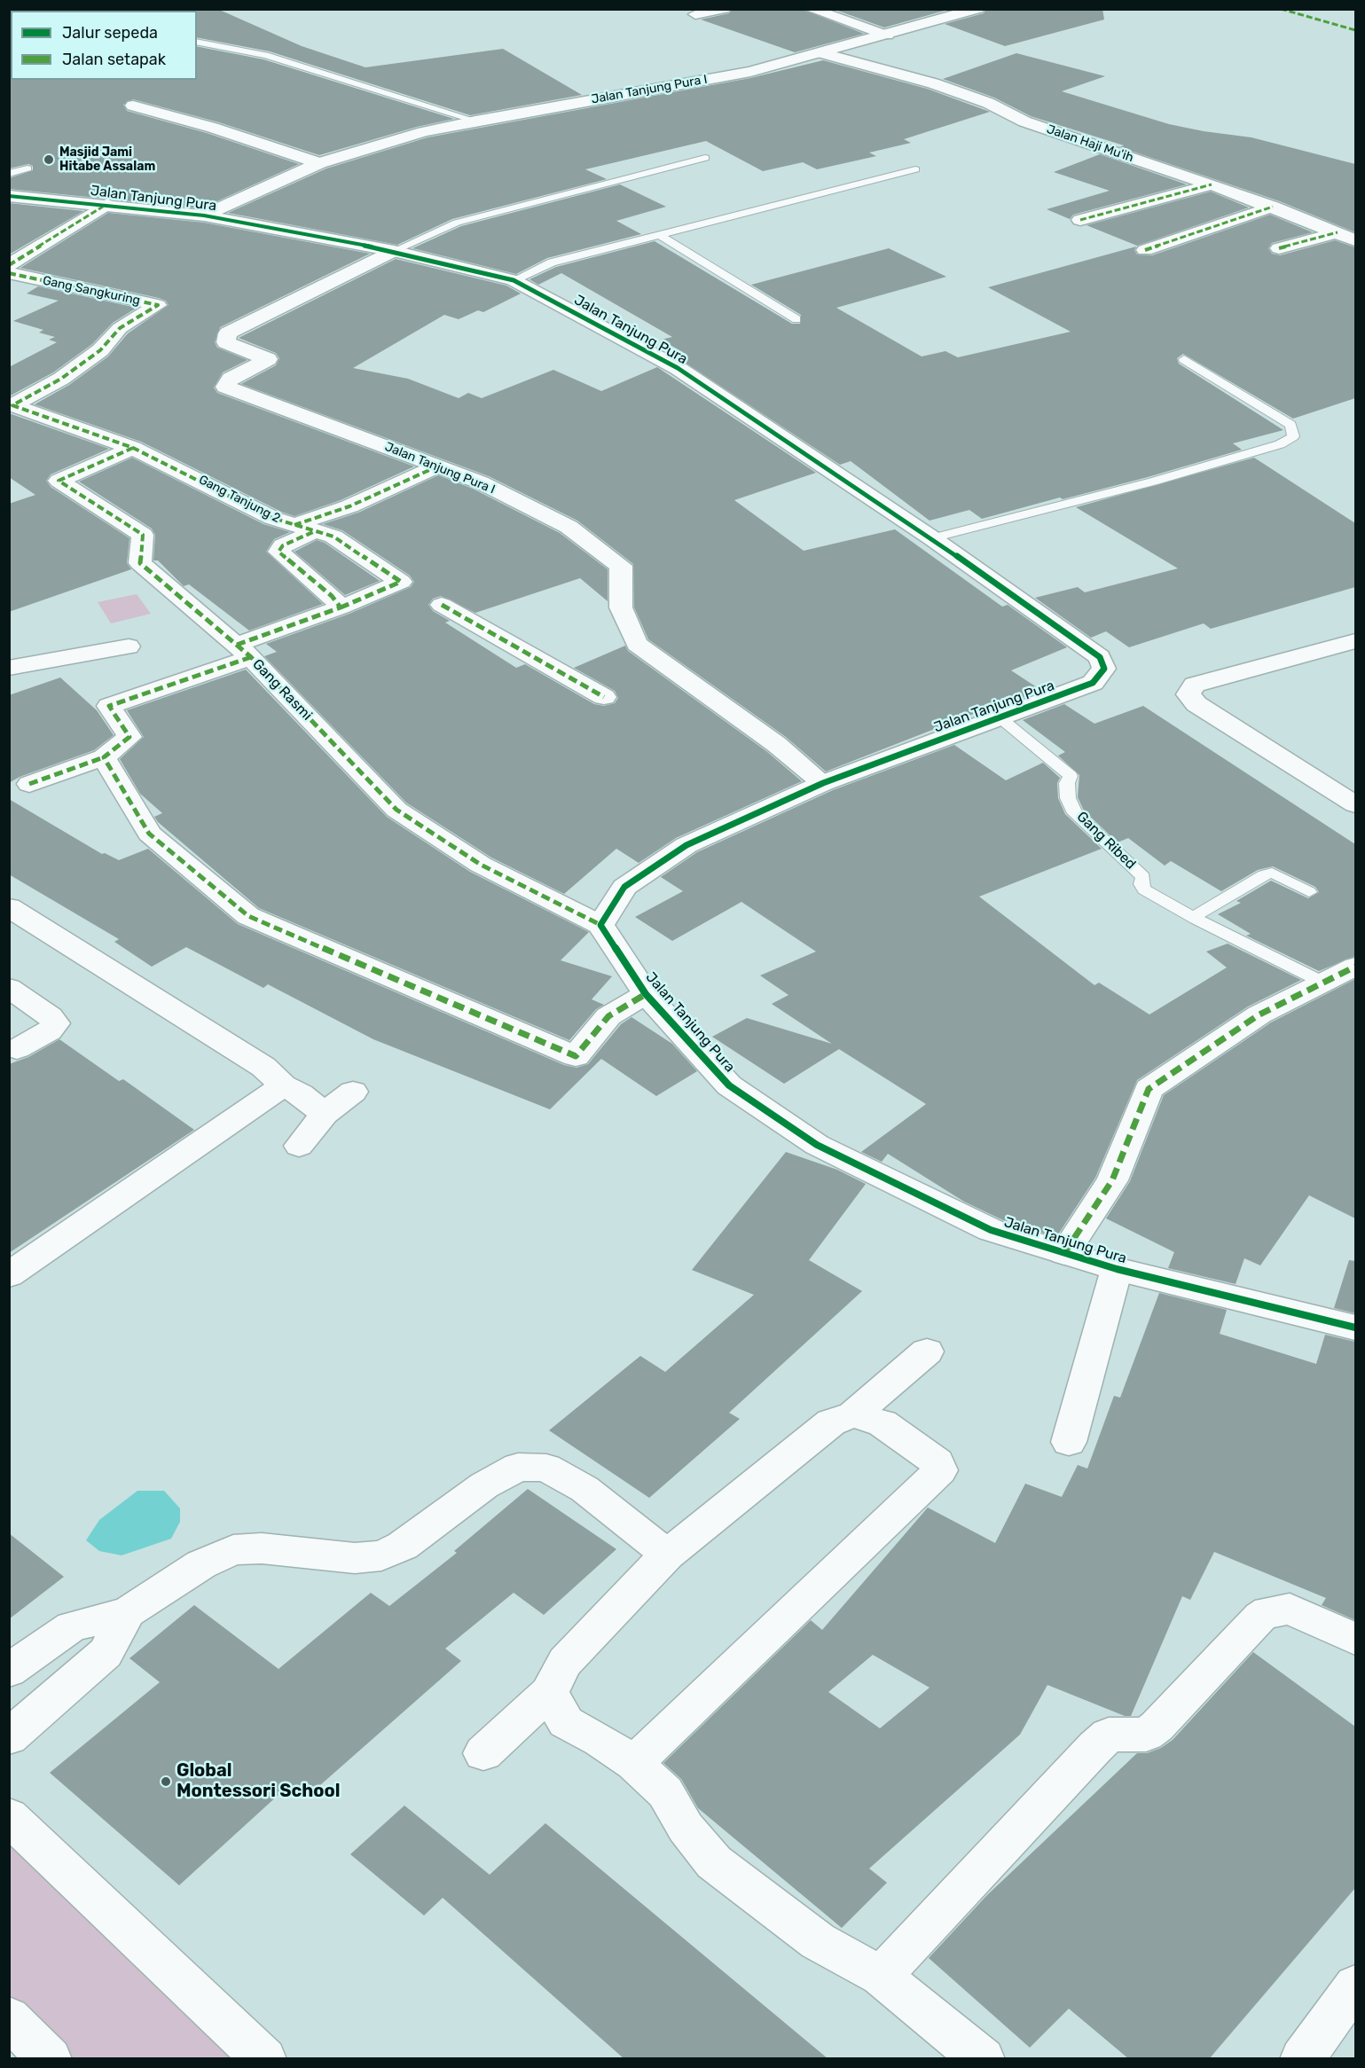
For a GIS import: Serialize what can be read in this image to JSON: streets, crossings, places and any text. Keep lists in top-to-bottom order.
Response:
{
  "streets": {
    "street": [
      "Jalan Tanjung Pura I",
      "Jalan Haji Mu'ih",
      "Jalan Tanjung Pura",
      "Gang Sangkuring",
      "Gang Tanjung 2",
      "Gang Rasmi"
    ],
    "lane": ["Gang Ribed"]
  },
  "crossings": [
    ["Jalan Tanjung Pura I", "Jalan Haji Mu'ih"],
    ["Jalan Tanjung Pura I", "Jalan Tanjung Pura"],
    ["Jalan Tanjung Pura", "Gang Rasmi"],
    ["Jalan Tanjung Pura", "Gang Ribed"],
    ["Gang Sangkuring", "Gang Tanjung 2"],
    ["Gang Sangkuring", "Gang Rasmi"],
    ["Gang Tanjung 2", "Gang Rasmi"]
  ],
  "places": ["Masjid Jami Hitabe Assalam", "Global Montessori School"],
  "legend": ["Jalur sepeda", "Jalan setapak"]
}
